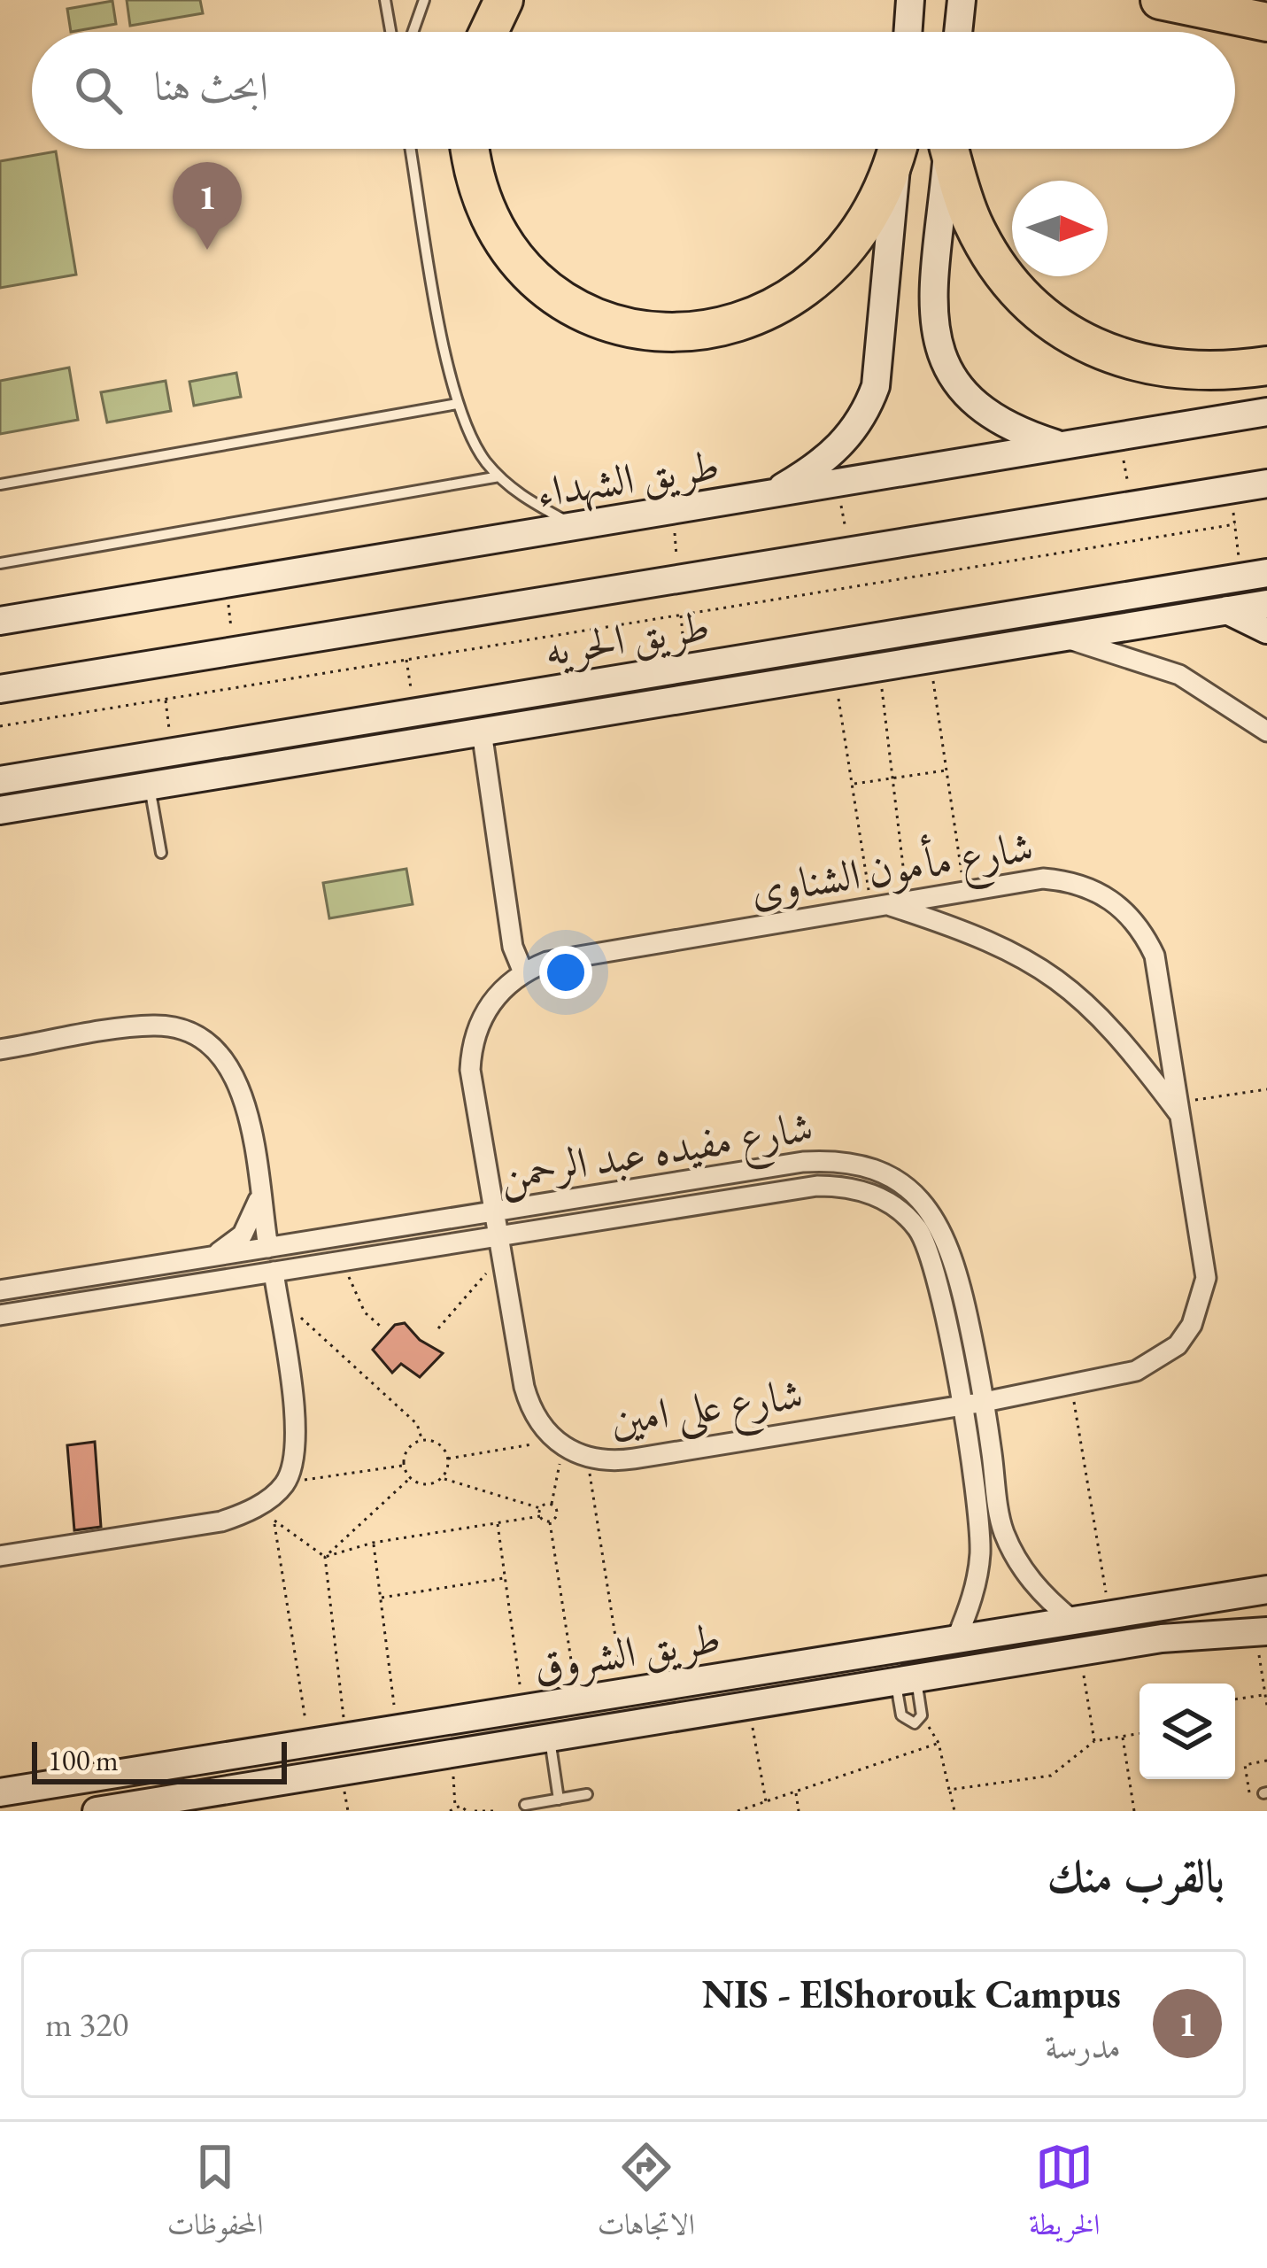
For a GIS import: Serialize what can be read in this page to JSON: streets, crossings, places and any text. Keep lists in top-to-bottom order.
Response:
{
  "streets": {
    "street": [
      "طريق الشهداء",
      "طريق الحريه",
      "شارع مأمون الشناوى",
      "شارع مفيده عبد الرحمن",
      "شارع على امين",
      "طريق الشروق"
    ]
  },
  "crossings": [
    ["شارع مأمون الشناوى", "شارع مفيده عبد الرحمن"],
    ["شارع مأمون الشناوى", "شارع على امين"],
    ["شارع مفيده عبد الرحمن", "شارع على امين"],
    ["شارع مفيده عبد الرحمن", "طريق الشروق"]
  ],
  "scale_bar": "100 m",
  "north": "right",
  "page": {
    "search": "ابحث هنا",
    "pins": "1",
    "scale": "100 m",
    "heading": "بالقرب منك",
    "list": [
      {
        "mark": "1",
        "name": "NIS - ElShorouk Campus",
        "note": "مدرسة",
        "value": "320 m"
      }
    ],
    "nav": ["الخريطة", "الاتجاهات", "المحفوظات"]
  }
}
